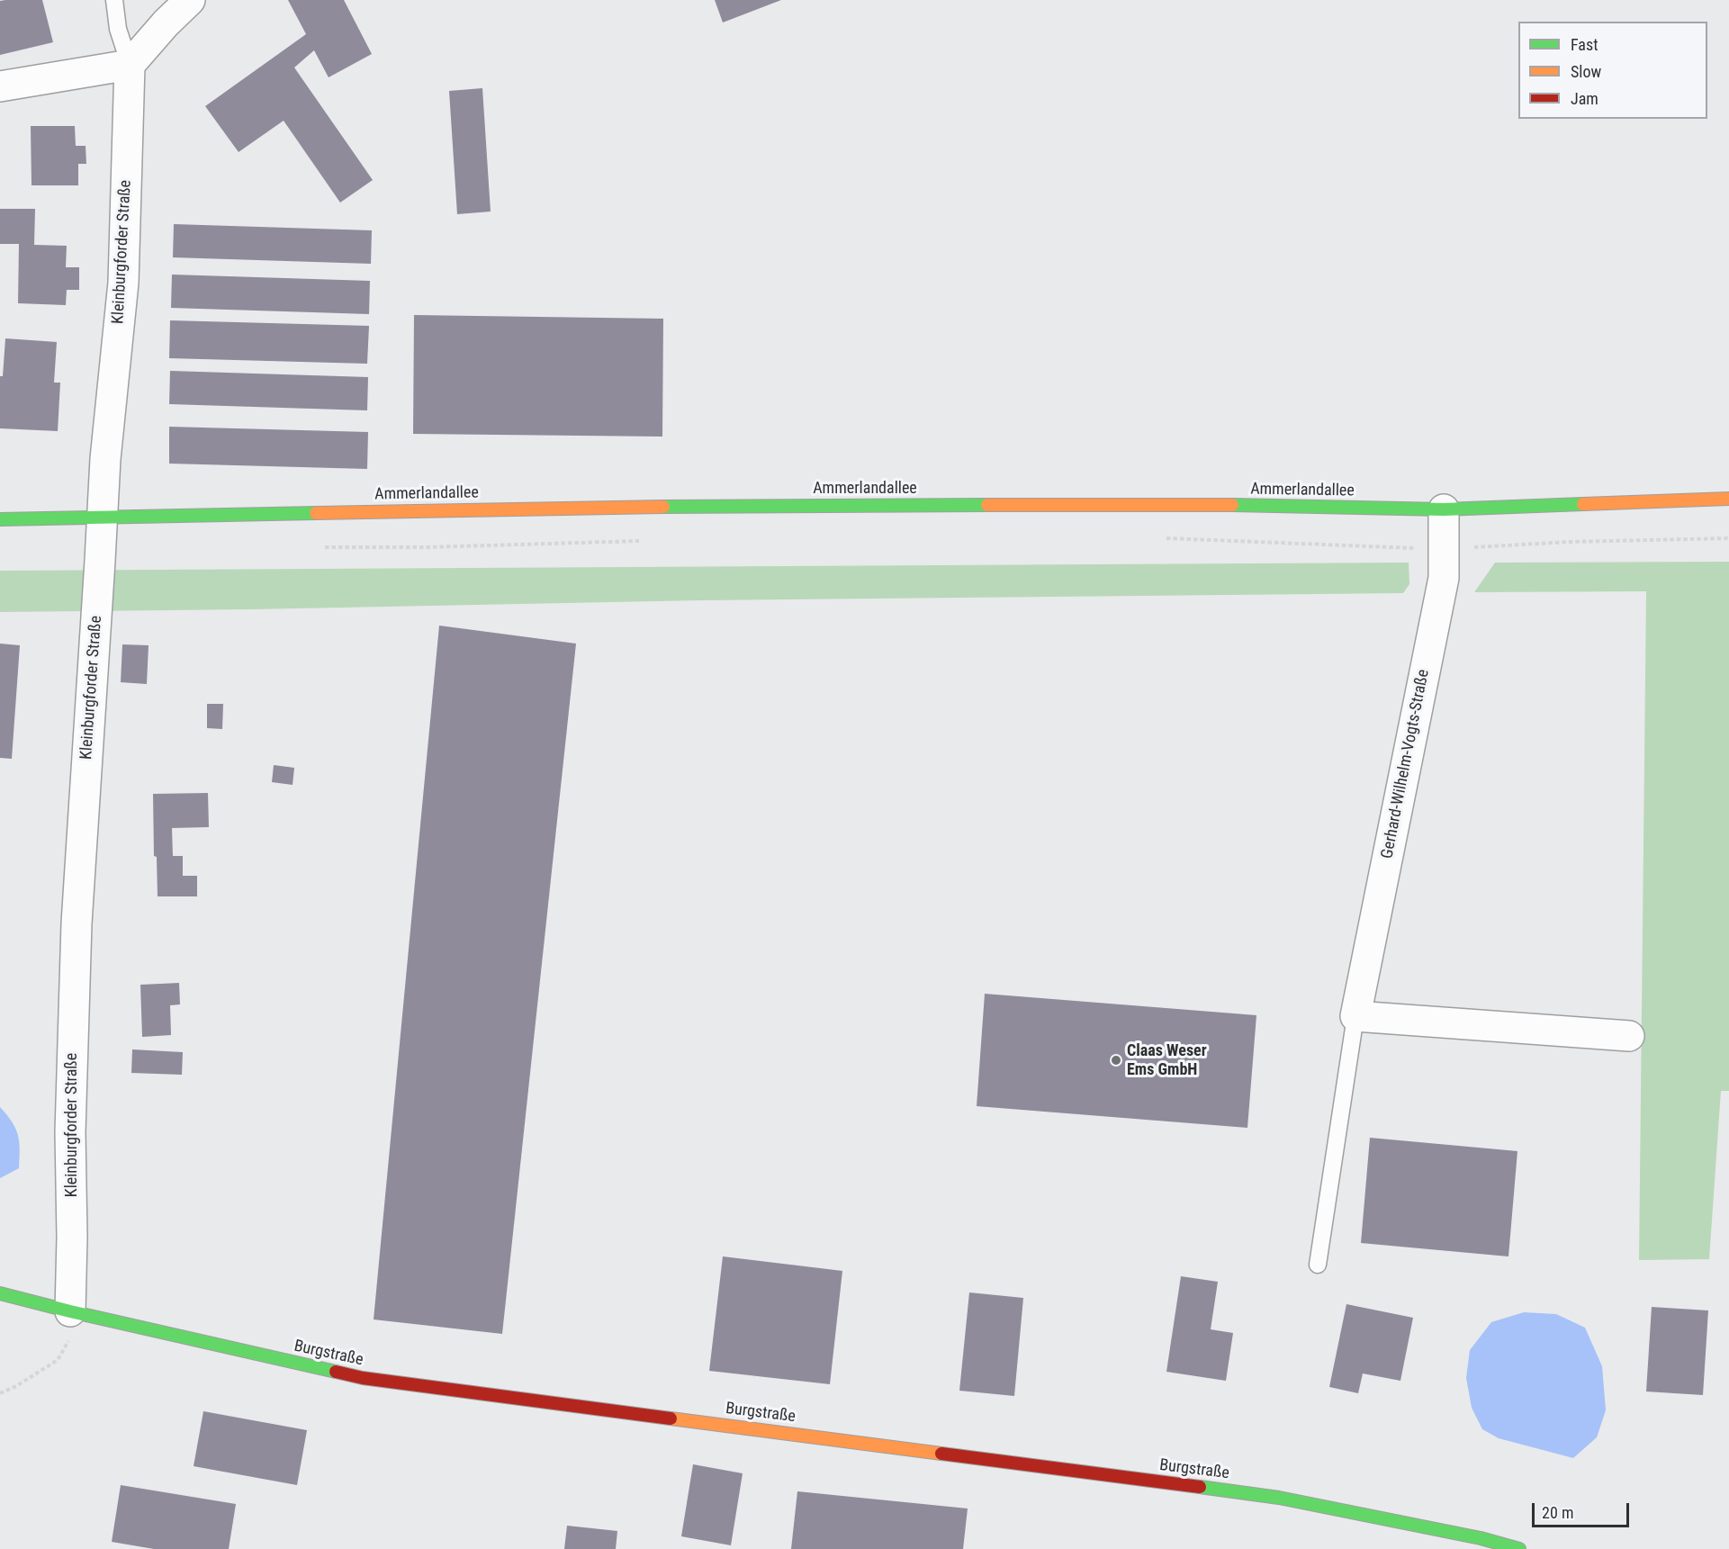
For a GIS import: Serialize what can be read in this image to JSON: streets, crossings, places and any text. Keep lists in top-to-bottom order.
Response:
{
  "streets": {
    "main road": ["Ammerlandallee", "Burgstraße"],
    "street": ["Kleinburgforder Straße", "Gerhard-Wilhelm-Vogts-Straße"]
  },
  "crossings": [
    ["Kleinburgforder Straße", "Ammerlandallee"],
    ["Kleinburgforder Straße", "Burgstraße"],
    ["Ammerlandallee", "Gerhard-Wilhelm-Vogts-Straße"]
  ],
  "places": ["Claas Weser Ems GmbH"],
  "legend": ["Fast", "Slow", "Jam"],
  "scale_bar": "20 m"
}
